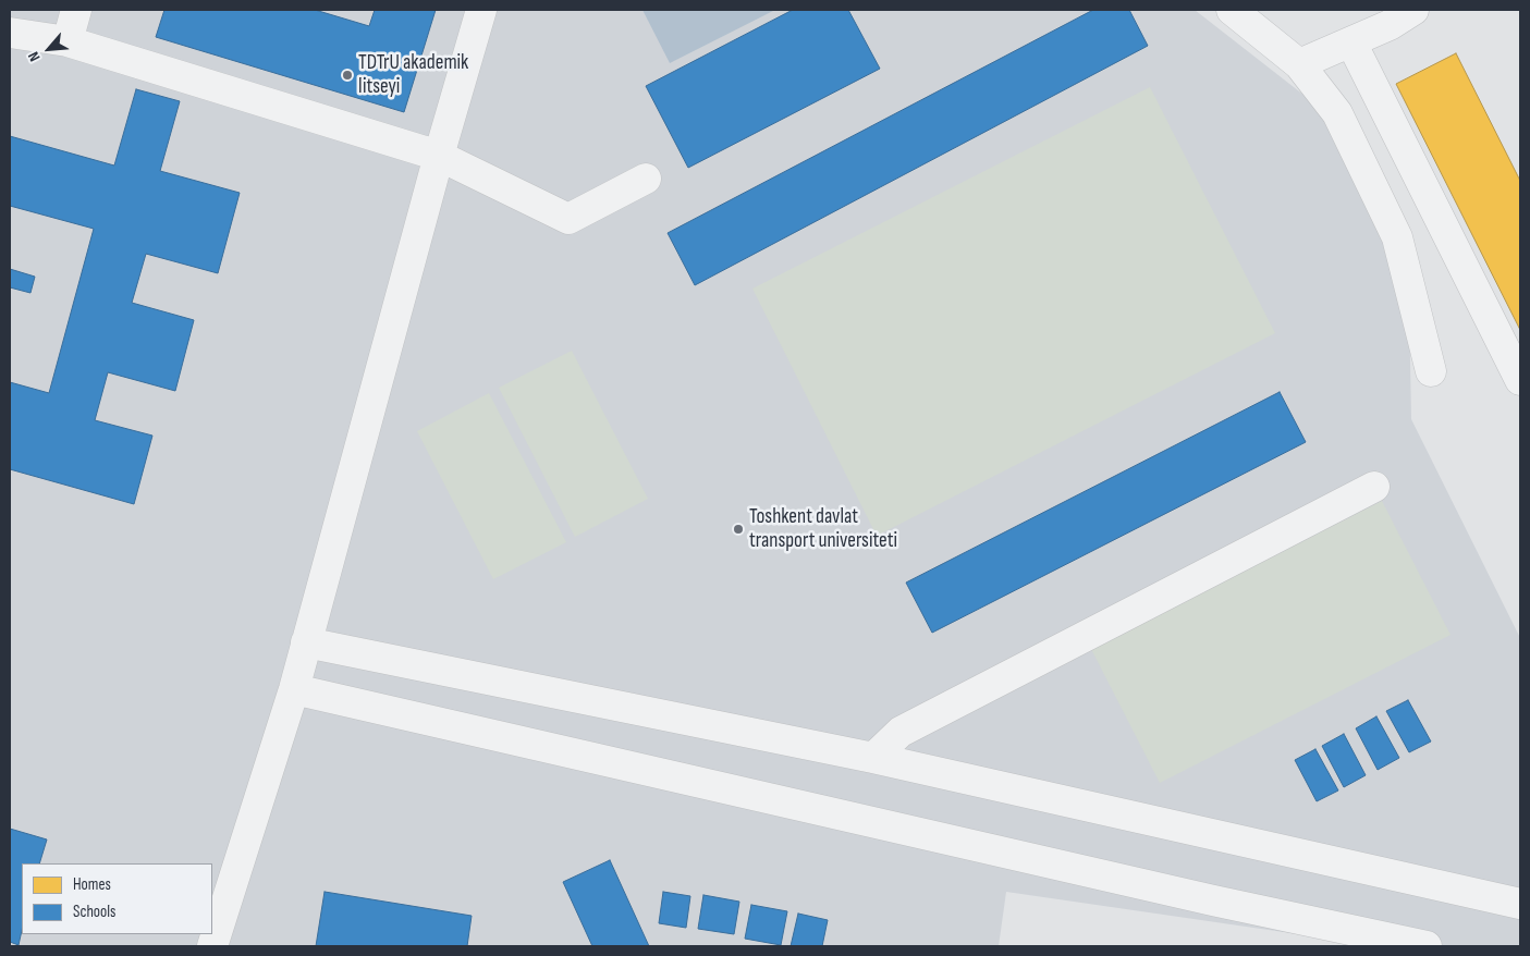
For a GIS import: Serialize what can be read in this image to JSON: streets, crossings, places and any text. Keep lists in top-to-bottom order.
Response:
{
  "places": ["TDTrU akademik litseyi", "Toshkent davlat transport universiteti"],
  "legend": ["Homes", "Schools"],
  "north": "bottom left"
}
